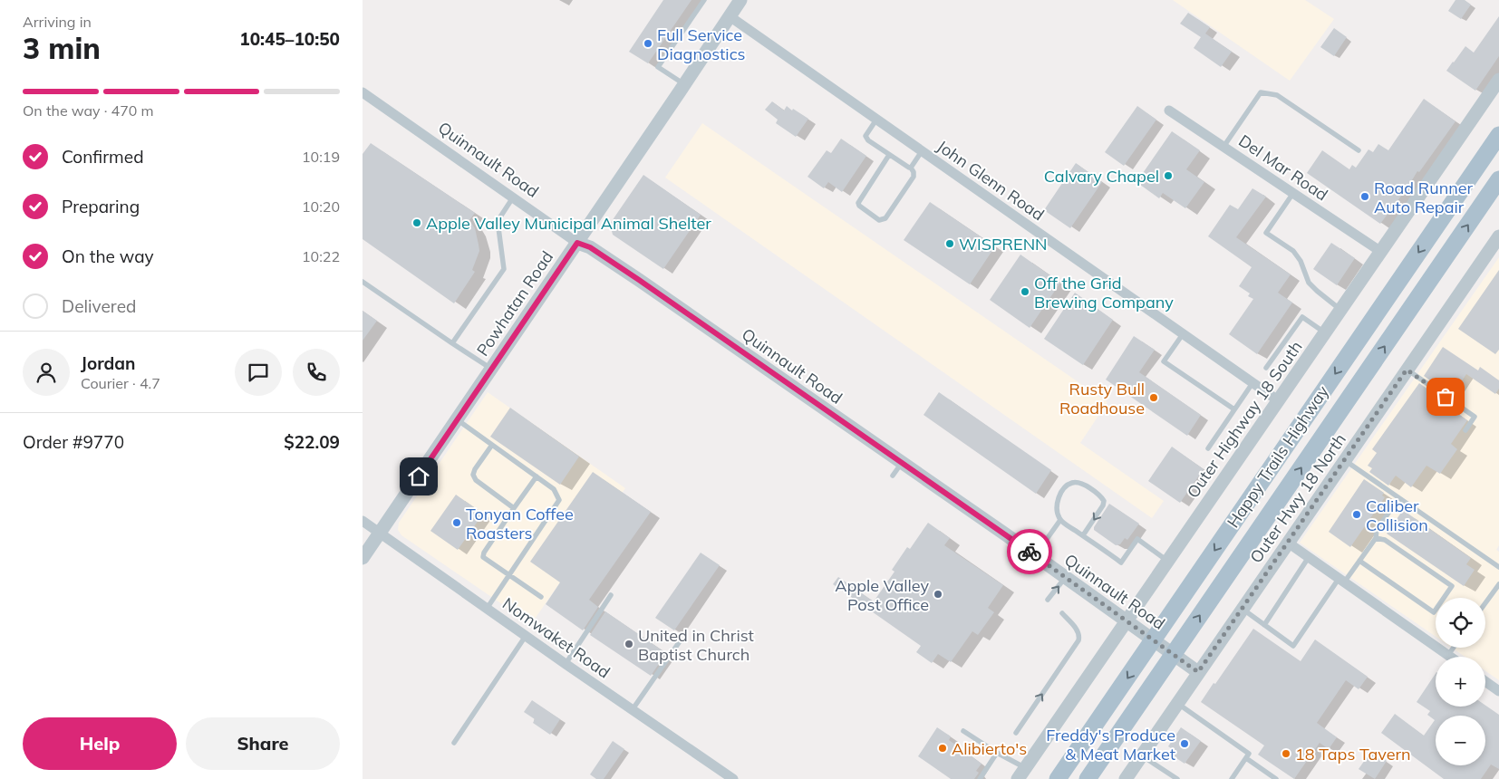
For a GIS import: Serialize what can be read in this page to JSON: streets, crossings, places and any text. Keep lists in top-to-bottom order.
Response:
{
  "streets": {
    "main road": ["Happy Trails Highway"],
    "street": [
      "Quinnault Road",
      "Del Mar Road",
      "John Glenn Road",
      "Powhatan Road",
      "Outer Highway 18 South",
      "Outer Hwy 18 North",
      "Nomwaket Road"
    ]
  },
  "crossings": [
    ["Quinnault Road", "Powhatan Road"],
    ["Quinnault Road", "Outer Highway 18 South"],
    ["Quinnault Road", "Happy Trails Highway"],
    ["Quinnault Road", "Outer Hwy 18 North"],
    ["Del Mar Road", "Outer Highway 18 South"],
    ["John Glenn Road", "Powhatan Road"],
    ["John Glenn Road", "Outer Highway 18 South"],
    ["Powhatan Road", "Nomwaket Road"]
  ],
  "places": [
    "Full Service Diagnostics",
    "Calvary Chapel",
    "Road Runner Auto Repair",
    "Apple Valley Municipal Animal Shelter",
    "WISPRENN",
    "Off the Grid Brewing Company",
    "Rusty Bull Roadhouse",
    "Caliber Collision",
    "Tonyan Coffee Roasters",
    "Apple Valley Post Office",
    "United in Christ Baptist Church",
    "Freddy's Produce & Meat Market",
    "Alibierto's",
    "18 Taps Tavern"
  ],
  "page": {
    "heading": ["3 min", "Arriving in", "10:45–10:50"],
    "panel": [
      "Jordan",
      "Courier · 4.7",
      "Order #9770",
      "$22.09"
    ],
    "bar": "On the way · 470 m",
    "list": [
      ["Confirmed", "10:19"],
      ["Preparing", "10:20"],
      ["On the way", "10:22"],
      "Delivered"
    ],
    "map_buttons": ["+", "−"],
    "buttons": ["Help", "Share"]
  }
}
